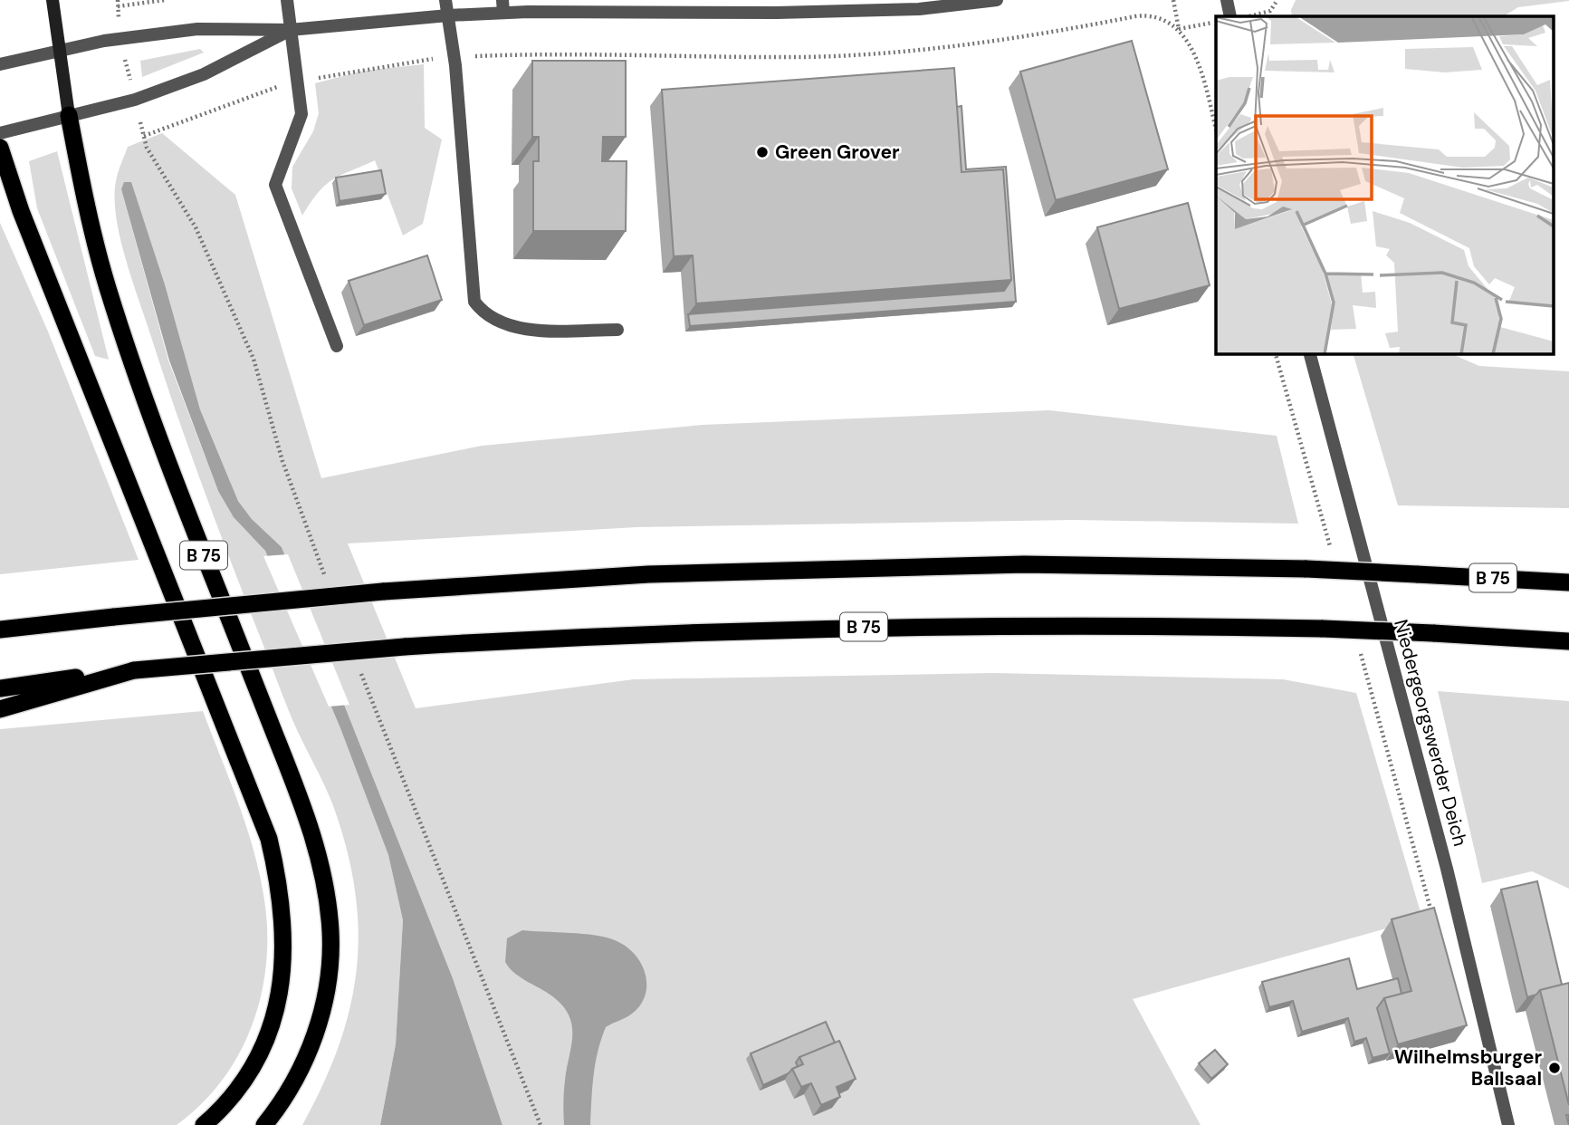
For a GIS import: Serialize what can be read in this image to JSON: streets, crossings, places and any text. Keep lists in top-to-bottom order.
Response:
{
  "streets": {
    "highway": ["B 75"],
    "street": ["Niedergeorgswerder Deich"]
  },
  "places": ["Green Grover", "Wilhelmsburger Ballsaal"]
}
